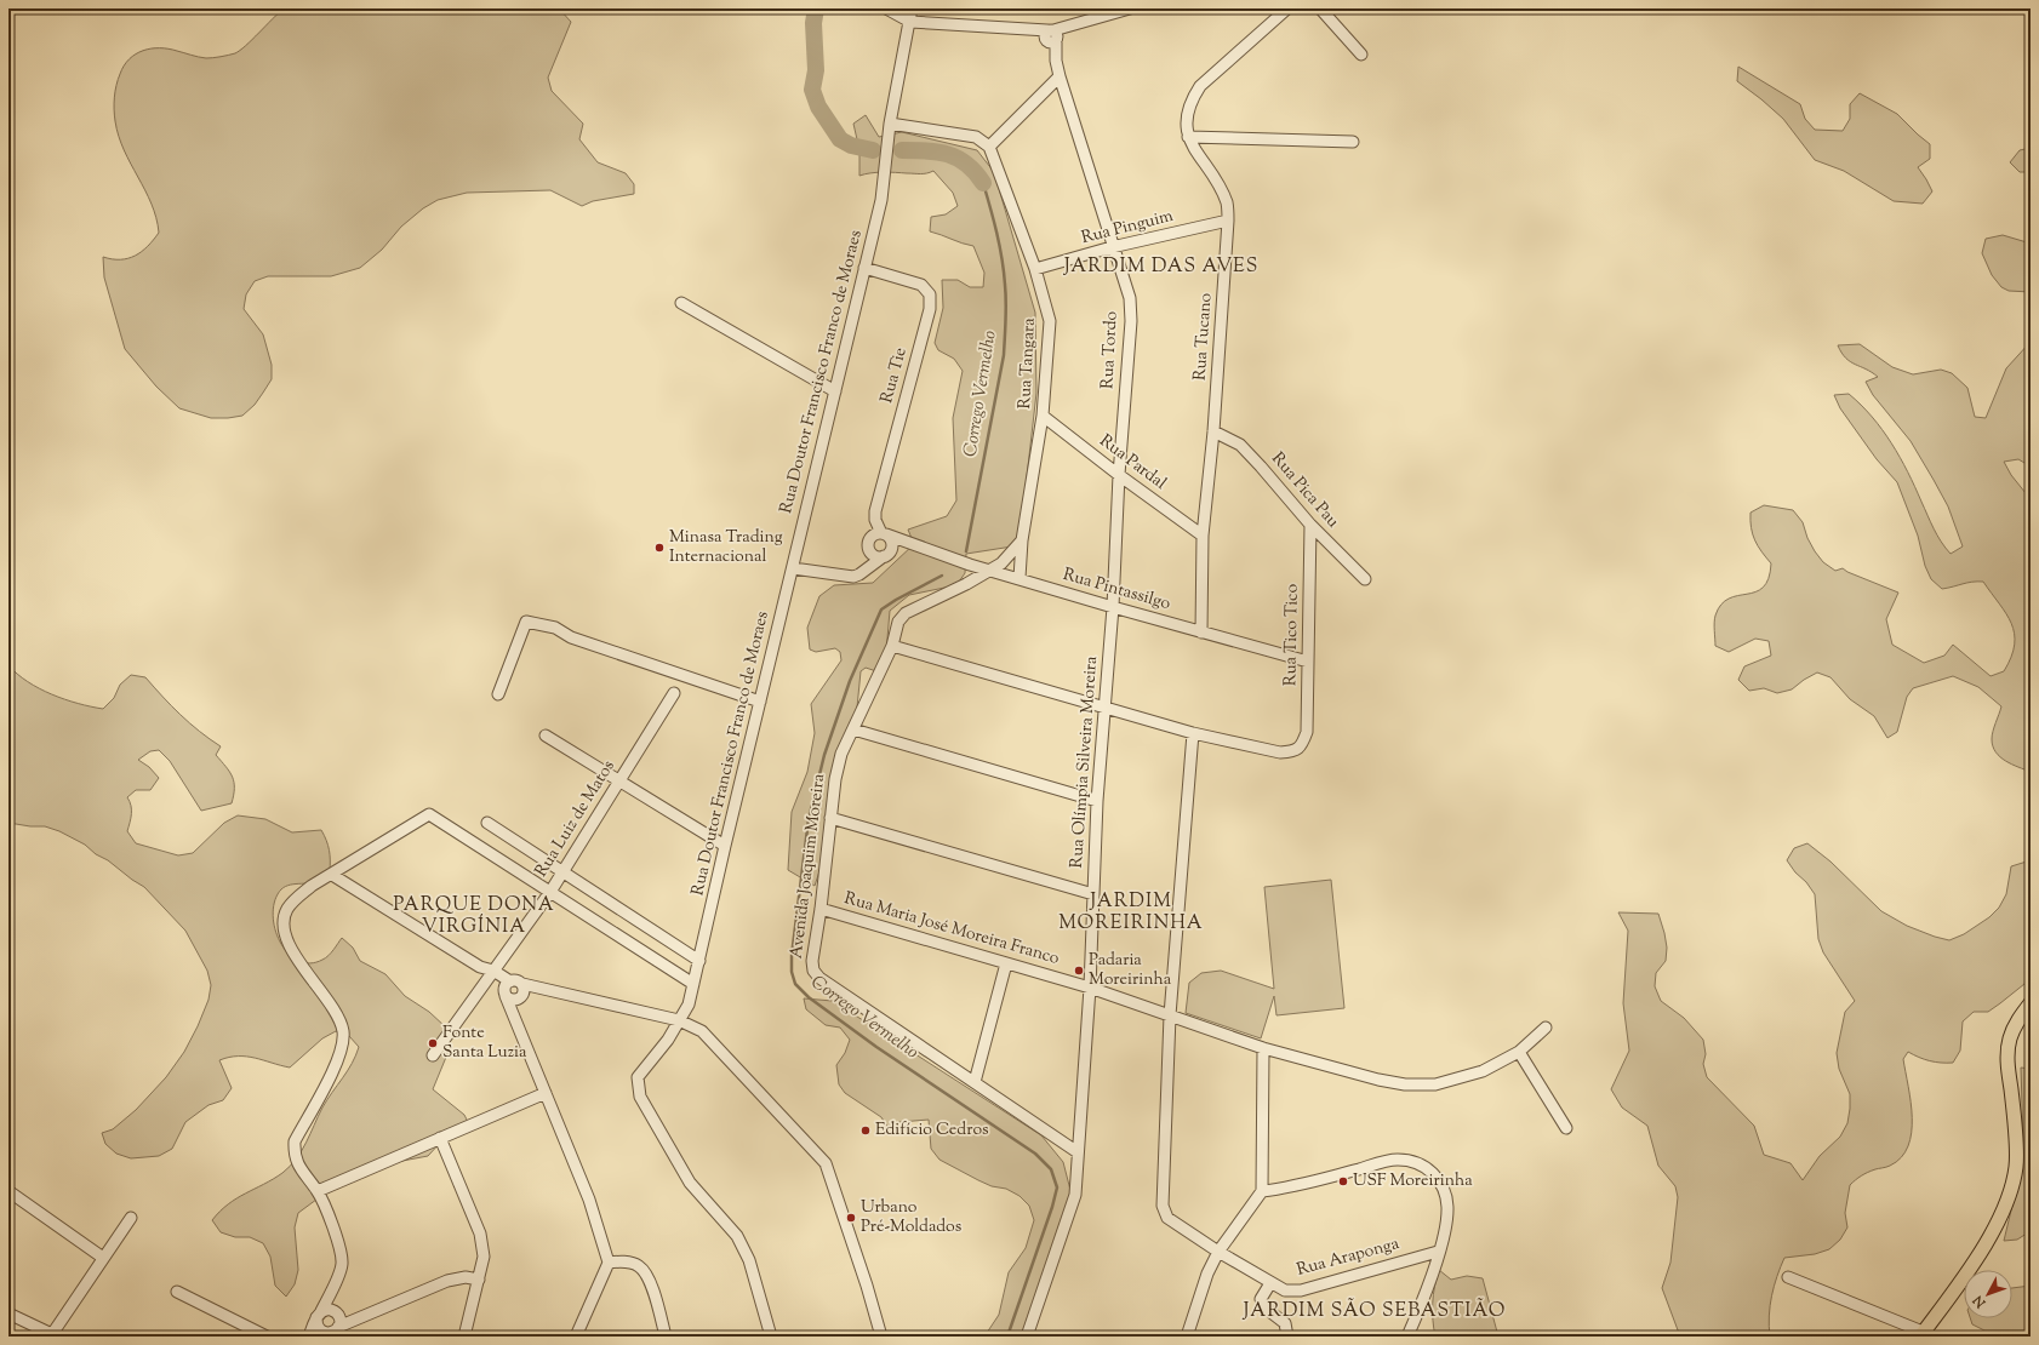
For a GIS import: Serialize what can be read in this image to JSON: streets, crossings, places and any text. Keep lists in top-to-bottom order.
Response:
{
  "streets": {
    "street": [
      "Rua Pinguim",
      "Rua Tucano",
      "Rua Tordo",
      "Rua Tangara",
      "Rua Doutor Francisco Franco de Moraes",
      "Rua Tie",
      "Rua Pardal",
      "Rua Pica Pau",
      "Rua Pintassilgo",
      "Rua Tico Tico",
      "Rua Olímpia Silveira Moreira",
      "Rua Luiz de Matos",
      "Avenida Joaquim Moreira",
      "Rua Maria José Moreira Franco",
      "Rua Araponga"
    ]
  },
  "crossings": [
    ["Rua Pinguim", "Rua Tucano"],
    ["Rua Pinguim", "Rua Tordo"],
    ["Rua Pinguim", "Rua Tangara"],
    ["Rua Tucano", "Rua Pardal"],
    ["Rua Tucano", "Rua Pica Pau"],
    ["Rua Tucano", "Rua Pintassilgo"],
    ["Rua Tordo", "Rua Pardal"],
    ["Rua Tordo", "Rua Pintassilgo"],
    ["Rua Tordo", "Rua Olímpia Silveira Moreira"],
    ["Rua Tangara", "Rua Pardal"],
    ["Rua Tangara", "Rua Pintassilgo"],
    ["Rua Tangara", "Avenida Joaquim Moreira"],
    ["Rua Doutor Francisco Franco de Moraes", "Rua Tie"],
    ["Rua Tie", "Rua Pintassilgo"],
    ["Rua Pica Pau", "Rua Tico Tico"],
    ["Rua Pintassilgo", "Rua Tico Tico"],
    ["Rua Pintassilgo", "Rua Olímpia Silveira Moreira"],
    ["Rua Pintassilgo", "Avenida Joaquim Moreira"],
    ["Rua Tico Tico", "Rua Araponga"],
    ["Rua Olímpia Silveira Moreira", "Avenida Joaquim Moreira"],
    ["Rua Olímpia Silveira Moreira", "Rua Maria José Moreira Franco"],
    ["Avenida Joaquim Moreira", "Rua Maria José Moreira Franco"],
    ["Rua Maria José Moreira Franco", "Rua Araponga"]
  ],
  "districts": [
    "JARDIM DAS AVES",
    "JARDIM MOREIRINHA",
    "PARQUE DONA VIRGÍNIA",
    "JARDIM SÃO SEBASTIÃO"
  ],
  "water": ["Corrego Vermelho"],
  "places": [
    "Minasa Trading Internacional",
    "Padaria Moreirinha",
    "Fonte Santa Luzia",
    "Edifício Cedros",
    "USF Moreirinha",
    "Urbano Pré-Moldados"
  ],
  "north": "bottom left"
}
